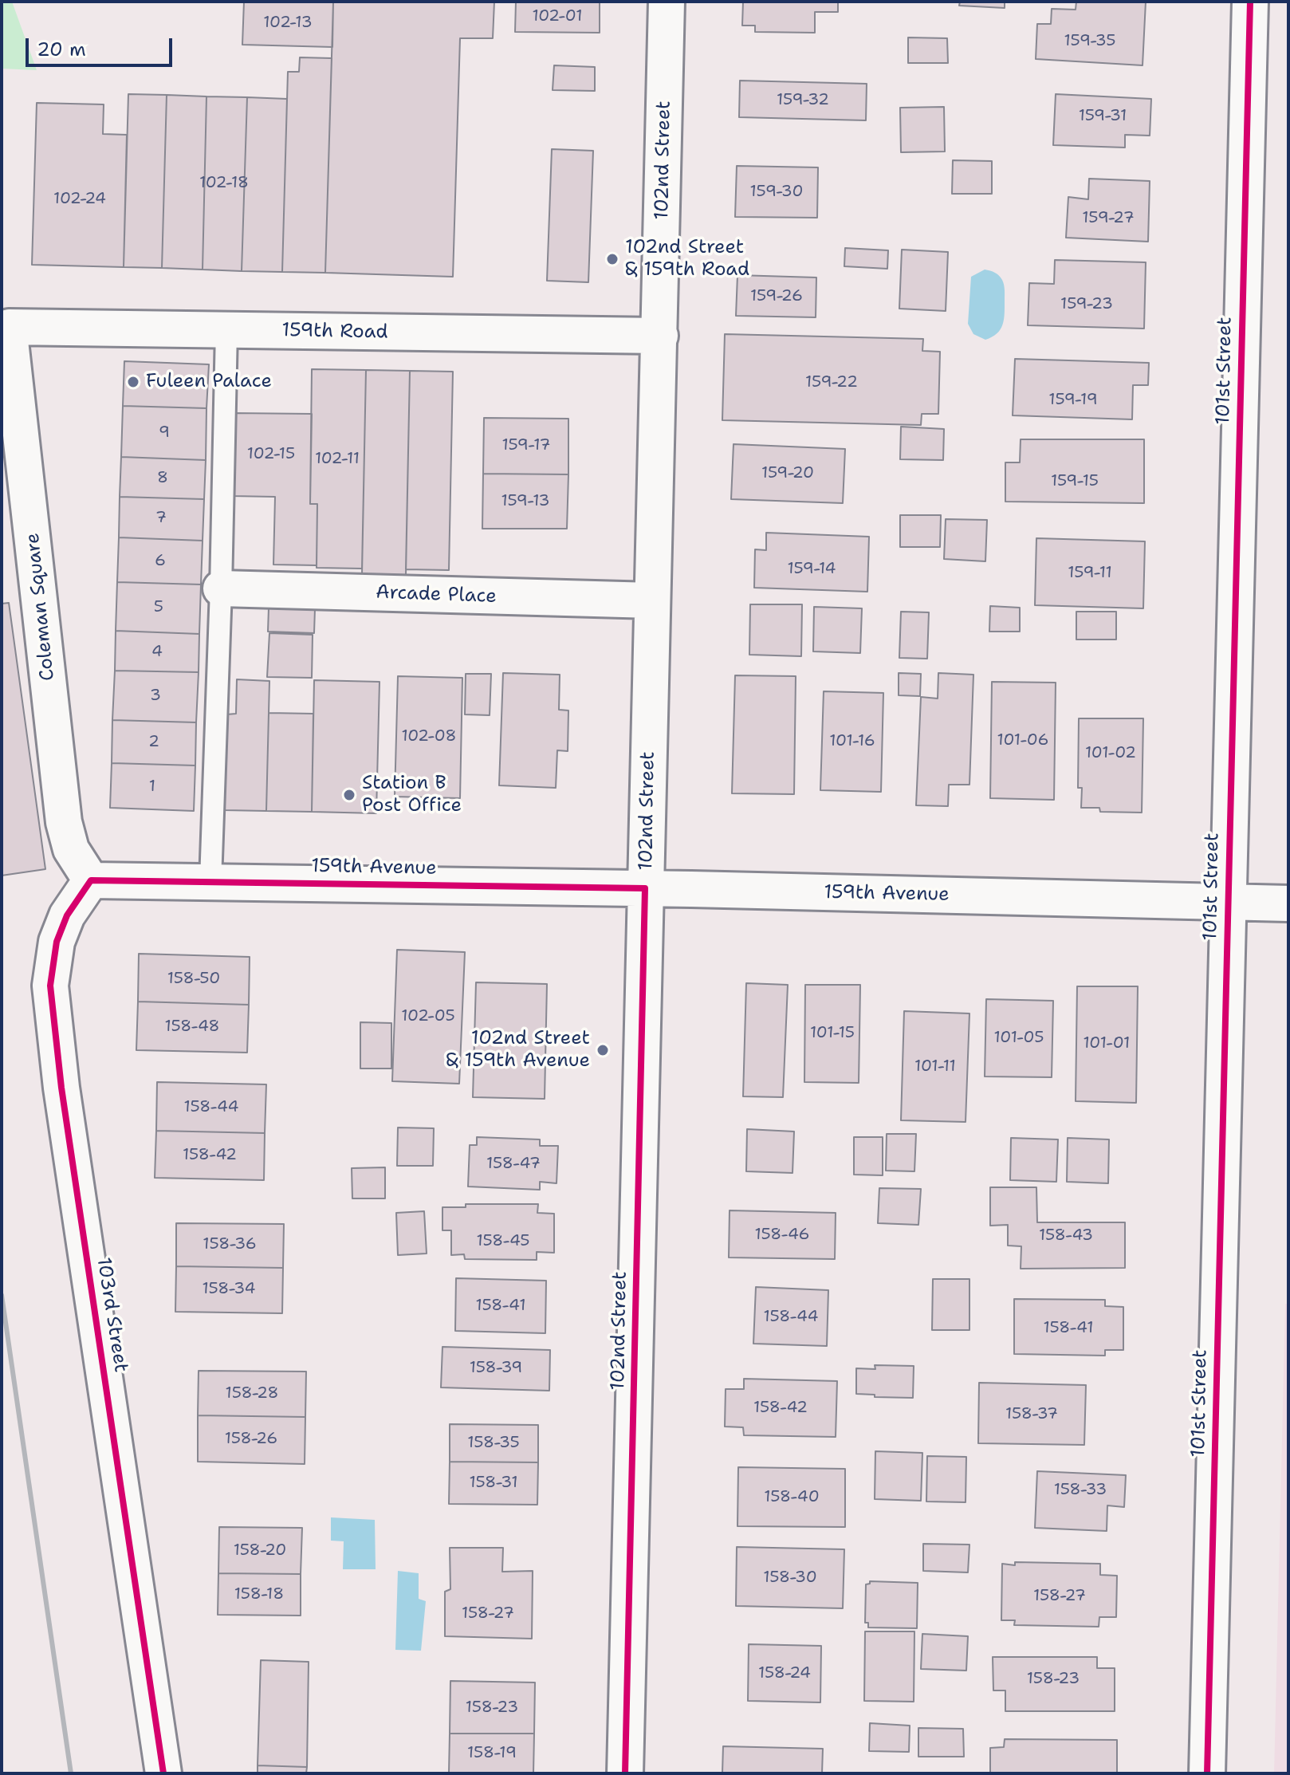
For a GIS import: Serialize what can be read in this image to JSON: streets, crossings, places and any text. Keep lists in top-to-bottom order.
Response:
{
  "streets": {
    "street": [
      "102nd Street",
      "159th Road",
      "101st Street",
      "Arcade Place",
      "Coleman Square",
      "159th Avenue",
      "103rd Street"
    ]
  },
  "crossings": [
    ["102nd Street", "159th Road"],
    ["102nd Street", "Arcade Place"],
    ["102nd Street", "159th Avenue"],
    ["159th Road", "Coleman Square"],
    ["101st Street", "159th Avenue"],
    ["Coleman Square", "159th Avenue"],
    ["Coleman Square", "103rd Street"],
    ["159th Avenue", "103rd Street"]
  ],
  "places": [
    "102nd Street & 159th Road",
    "Fuleen Palace",
    "Station B Post Office",
    "102nd Street & 159th Avenue"
  ],
  "house_numbers": [
    "102-01",
    "102-13",
    "159-35",
    "159-32",
    "159-31",
    "102-18",
    "159-30",
    "102-24",
    "159-27",
    "159-26",
    "159-23",
    "159-22",
    "159-19",
    "9",
    "159-17",
    "102-15",
    "102-11",
    "159-20",
    "8",
    "159-15",
    "159-13",
    "7",
    "6",
    "159-14",
    "159-11",
    "5",
    "4",
    "3",
    "102-08",
    "101-06",
    "101-16",
    "2",
    "101-02",
    "1",
    "158-50",
    "102-05",
    "158-48",
    "101-15",
    "101-05",
    "101-01",
    "101-11",
    "158-44",
    "158-42",
    "158-47",
    "158-46",
    "158-43",
    "158-45",
    "158-36",
    "158-34",
    "158-41",
    "158-44",
    "158-41",
    "158-39",
    "158-28",
    "158-42",
    "158-37",
    "158-26",
    "158-35",
    "158-31",
    "158-33",
    "158-40",
    "158-20",
    "158-30",
    "158-18",
    "158-27",
    "158-27",
    "158-24",
    "158-23",
    "158-23",
    "158-19"
  ],
  "scale_bar": "20 m"
}
